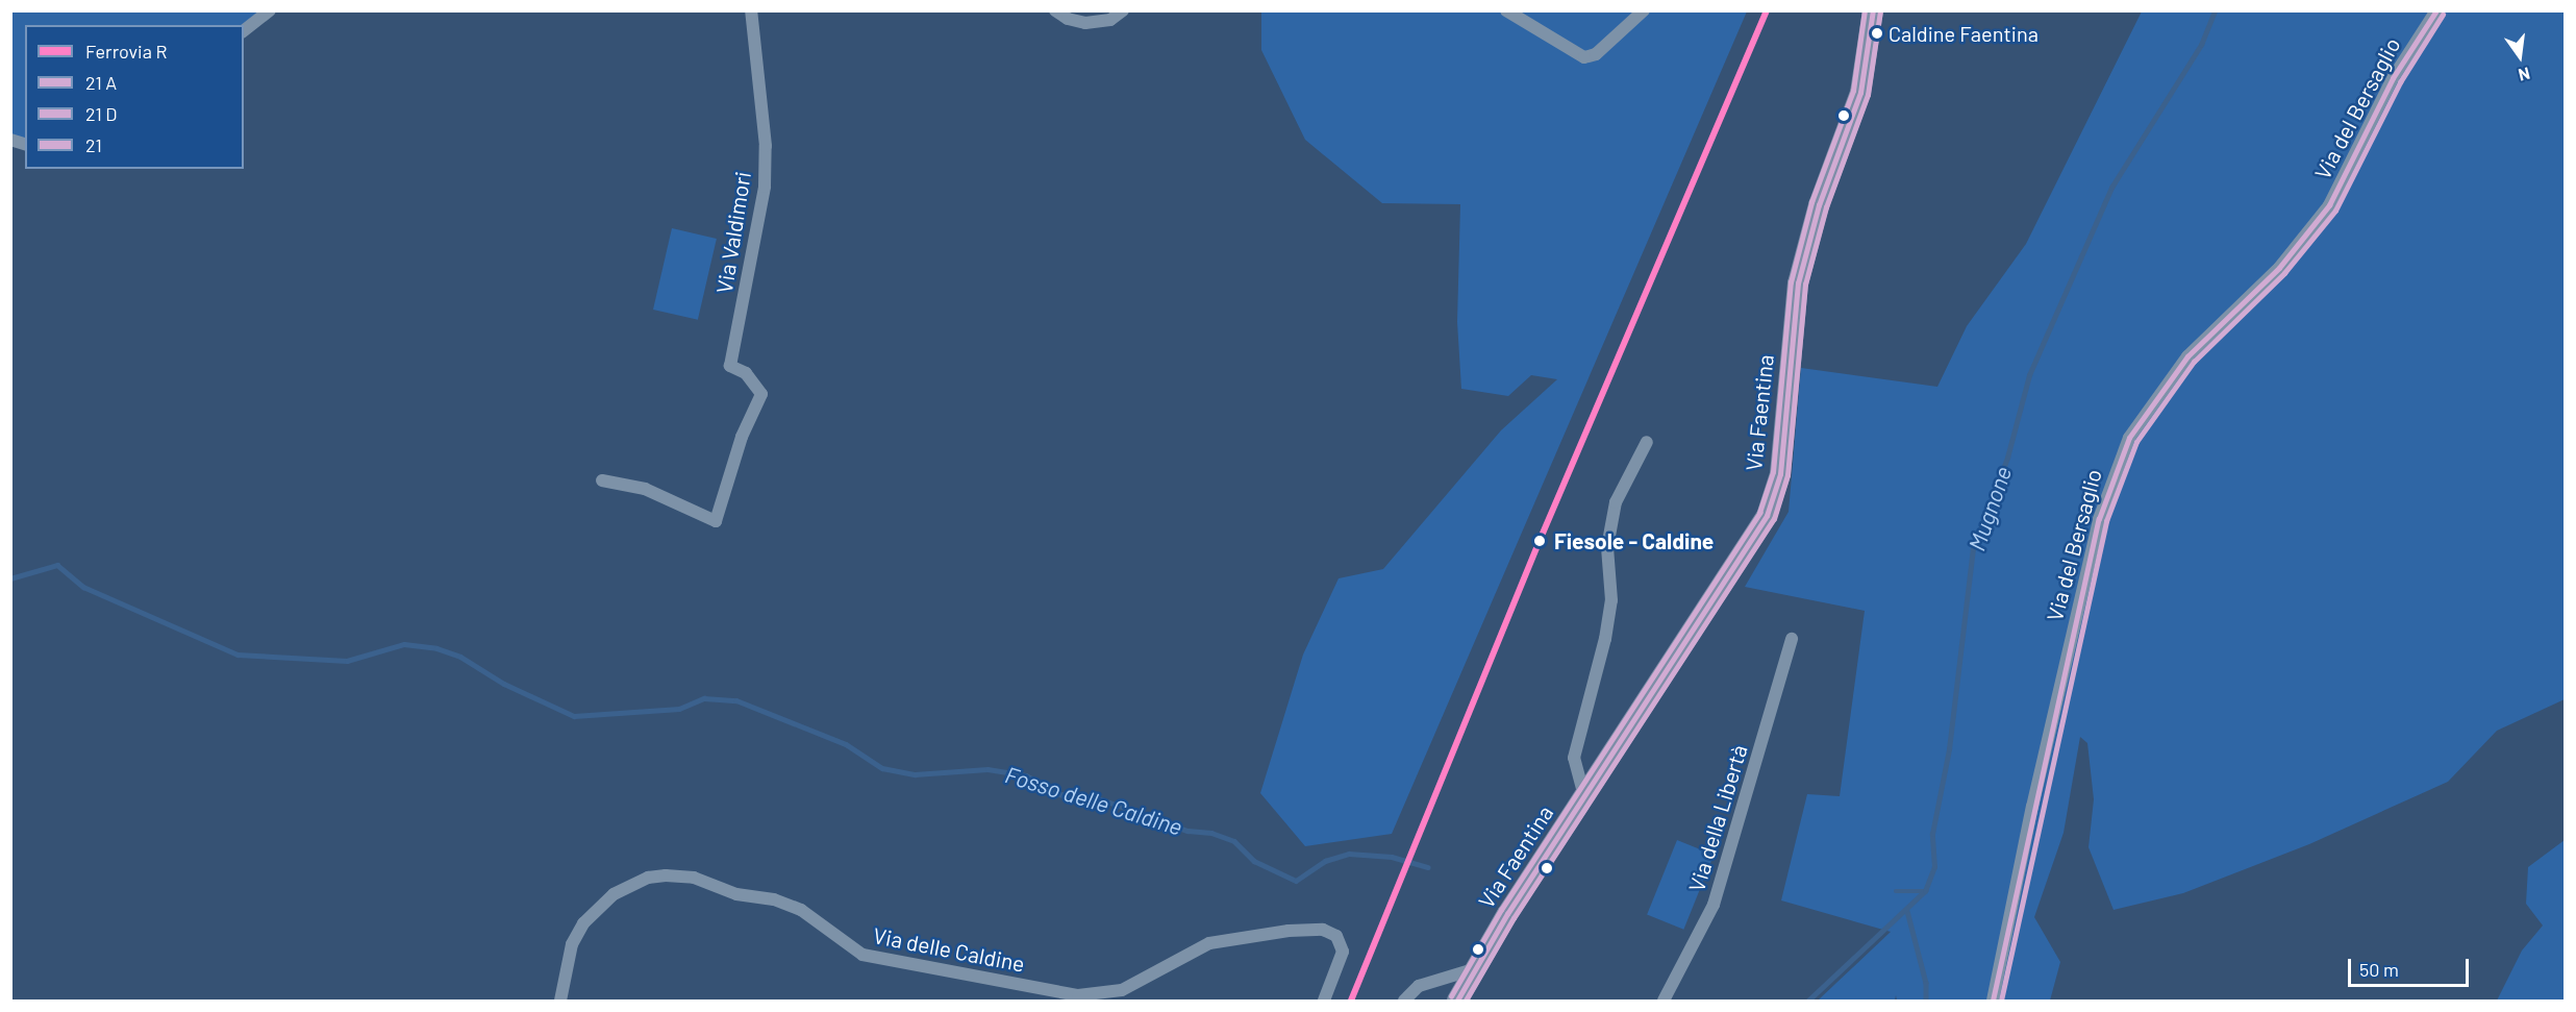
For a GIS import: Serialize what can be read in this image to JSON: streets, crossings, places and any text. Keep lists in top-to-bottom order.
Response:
{
  "streets": {
    "main road": ["Via Faentina"],
    "street": [
      "Via del Bersaglio",
      "Via Valdimori",
      "Via della Libertà",
      "Via delle Caldine"
    ]
  },
  "water": ["Mugnone", "Fosso delle Caldine"],
  "places": ["Caldine Faentina", "Fiesole - Caldine"],
  "lines": ["rail line R", "transit line 21"],
  "legend": [
    "Ferrovia R",
    "21 A",
    "21 D",
    "21"
  ],
  "scale_bar": "50 m",
  "north": "bottom"
}
